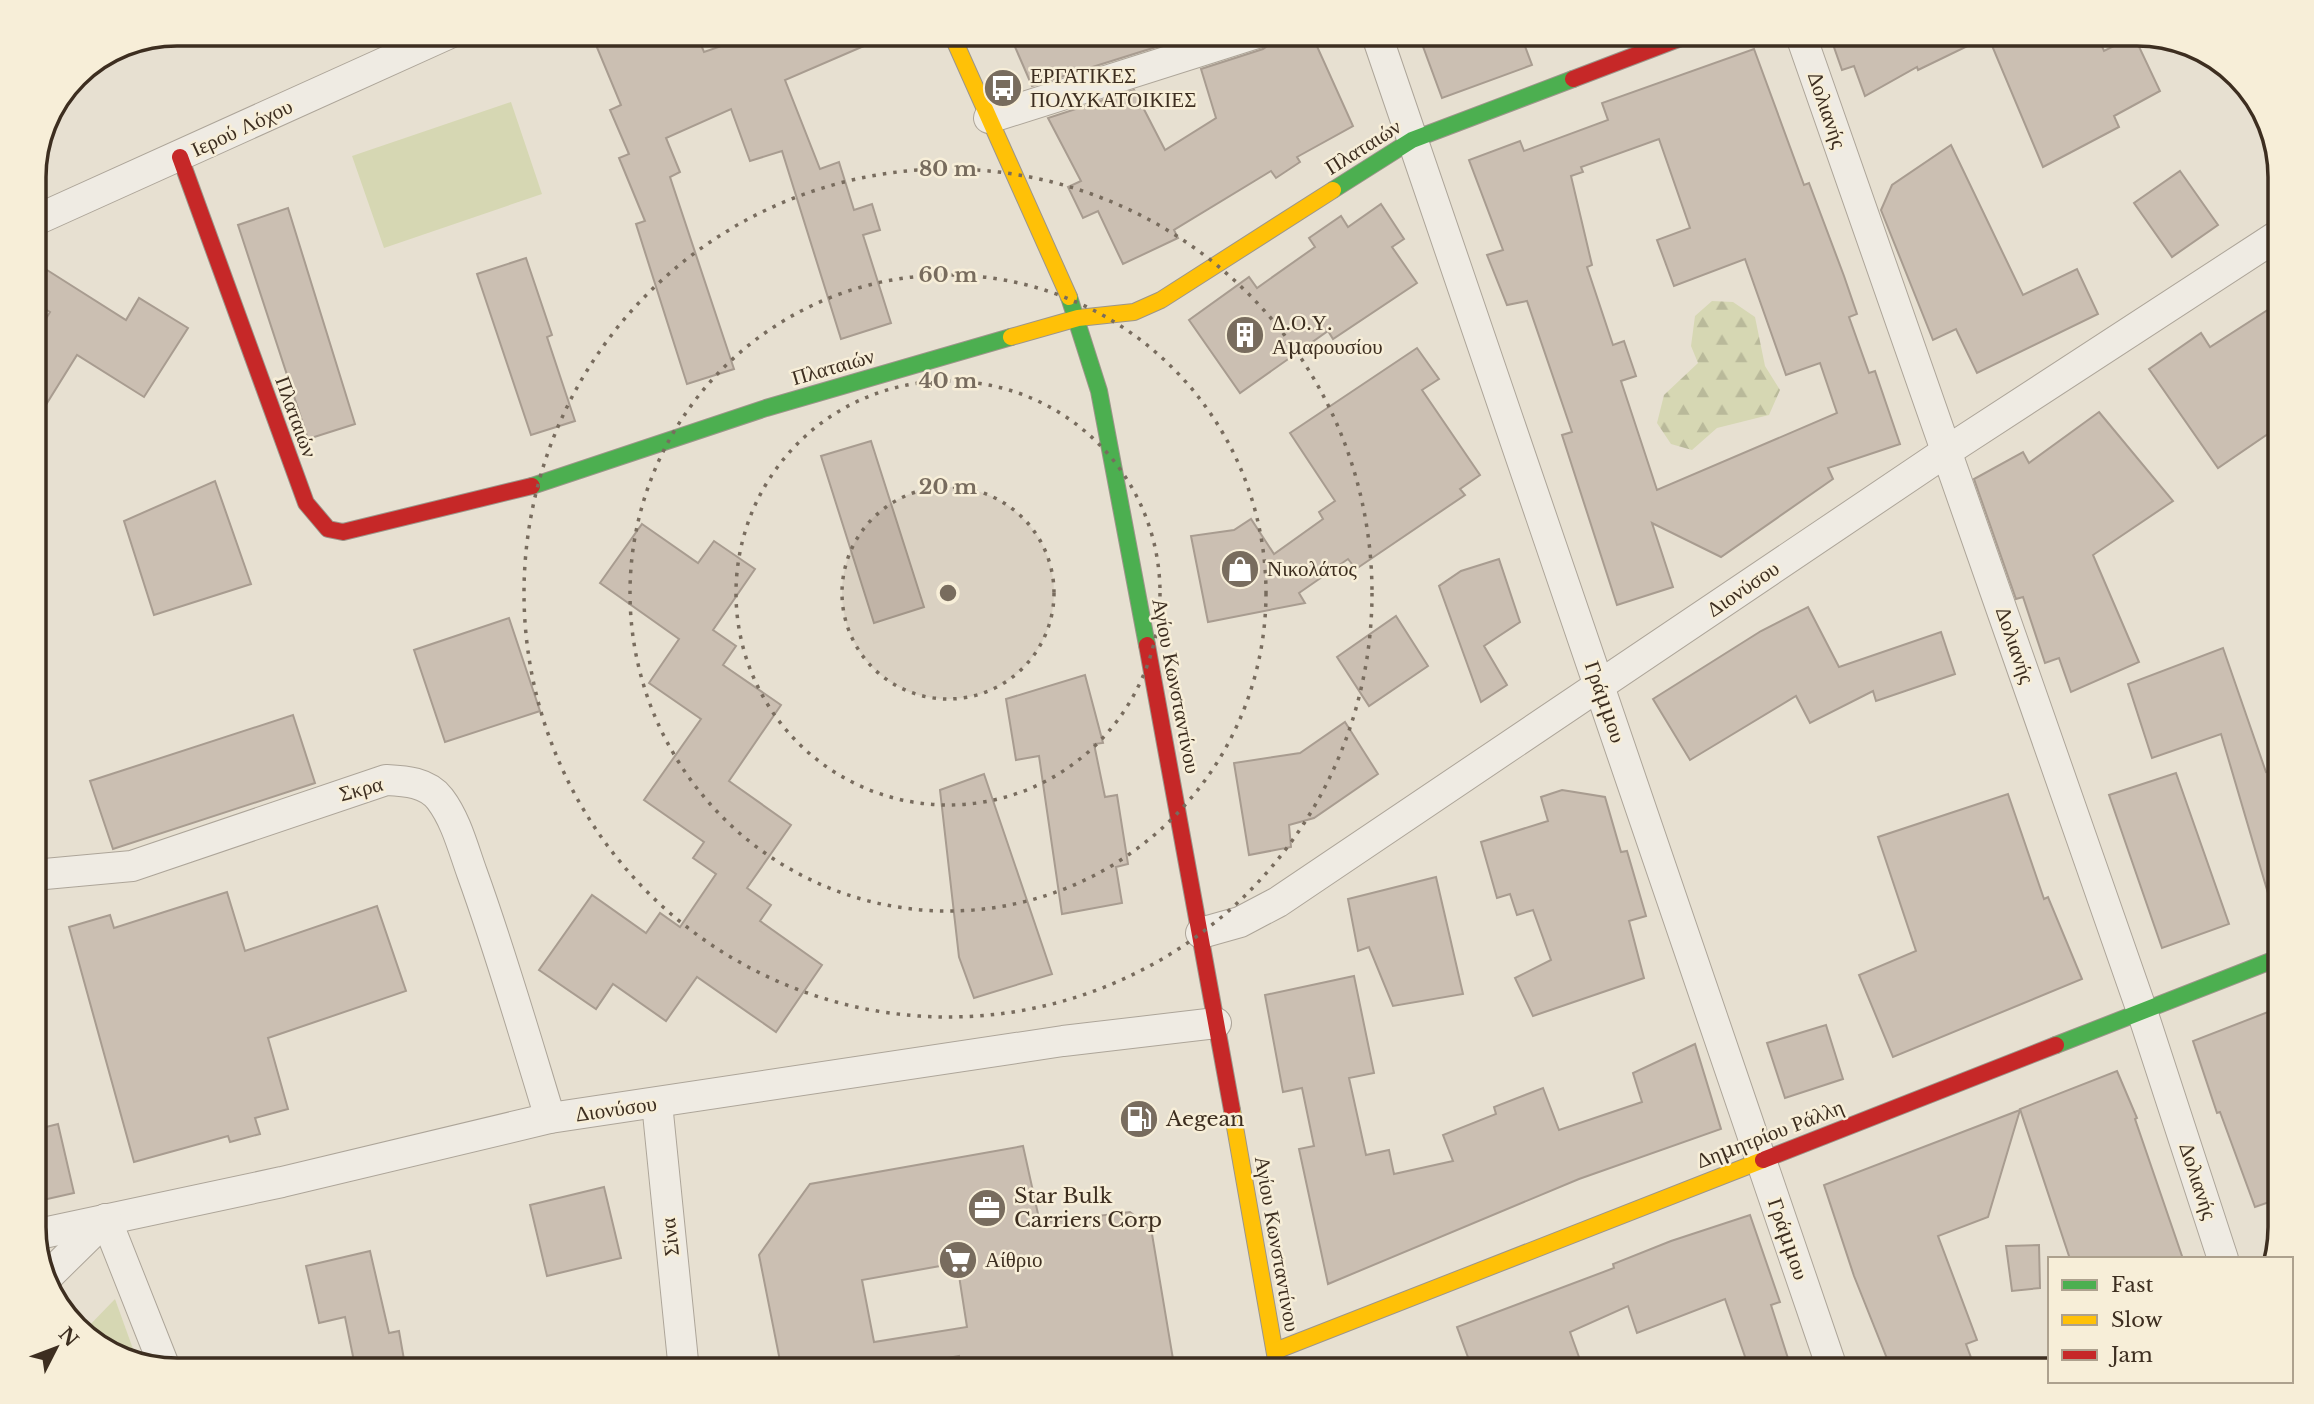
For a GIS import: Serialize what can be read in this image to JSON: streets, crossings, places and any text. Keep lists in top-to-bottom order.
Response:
{
  "streets": {
    "street": [
      "Δολιανής",
      "Ιερού Λόχου",
      "Πλαταιών",
      "Διονύσου",
      "Αγίου Κωνσταντίνου",
      "Γράμμου",
      "Σκρα",
      "Δημητρίου Ράλλη",
      "Σίνα"
    ]
  },
  "crossings": [
    ["Δολιανής", "Διονύσου"],
    ["Δολιανής", "Δημητρίου Ράλλη"],
    ["Ιερού Λόχου", "Πλαταιών"],
    ["Πλαταιών", "Αγίου Κωνσταντίνου"],
    ["Πλαταιών", "Γράμμου"],
    ["Διονύσου", "Αγίου Κωνσταντίνου"],
    ["Διονύσου", "Γράμμου"],
    ["Διονύσου", "Σκρα"],
    ["Διονύσου", "Σίνα"],
    ["Αγίου Κωνσταντίνου", "Δημητρίου Ράλλη"],
    ["Γράμμου", "Δημητρίου Ράλλη"]
  ],
  "places": {
    "bus stop": ["ΕΡΓΑΤΙΚΕΣ ΠΟΛΥΚΑΤΟΙΚΙΕΣ"],
    "building": ["Δ.Ο.Υ. Αμαρουσίου"],
    "shop": ["Νικολάτος"],
    "fuel station": ["Aegean"],
    "office": ["Star Bulk Carriers Corp"],
    "supermarket": ["Αίθριο"]
  },
  "legend": ["Fast", "Slow", "Jam"],
  "north": "top right",
  "rings": [
    "80 m",
    "60 m",
    "40 m",
    "20 m"
  ]
}
